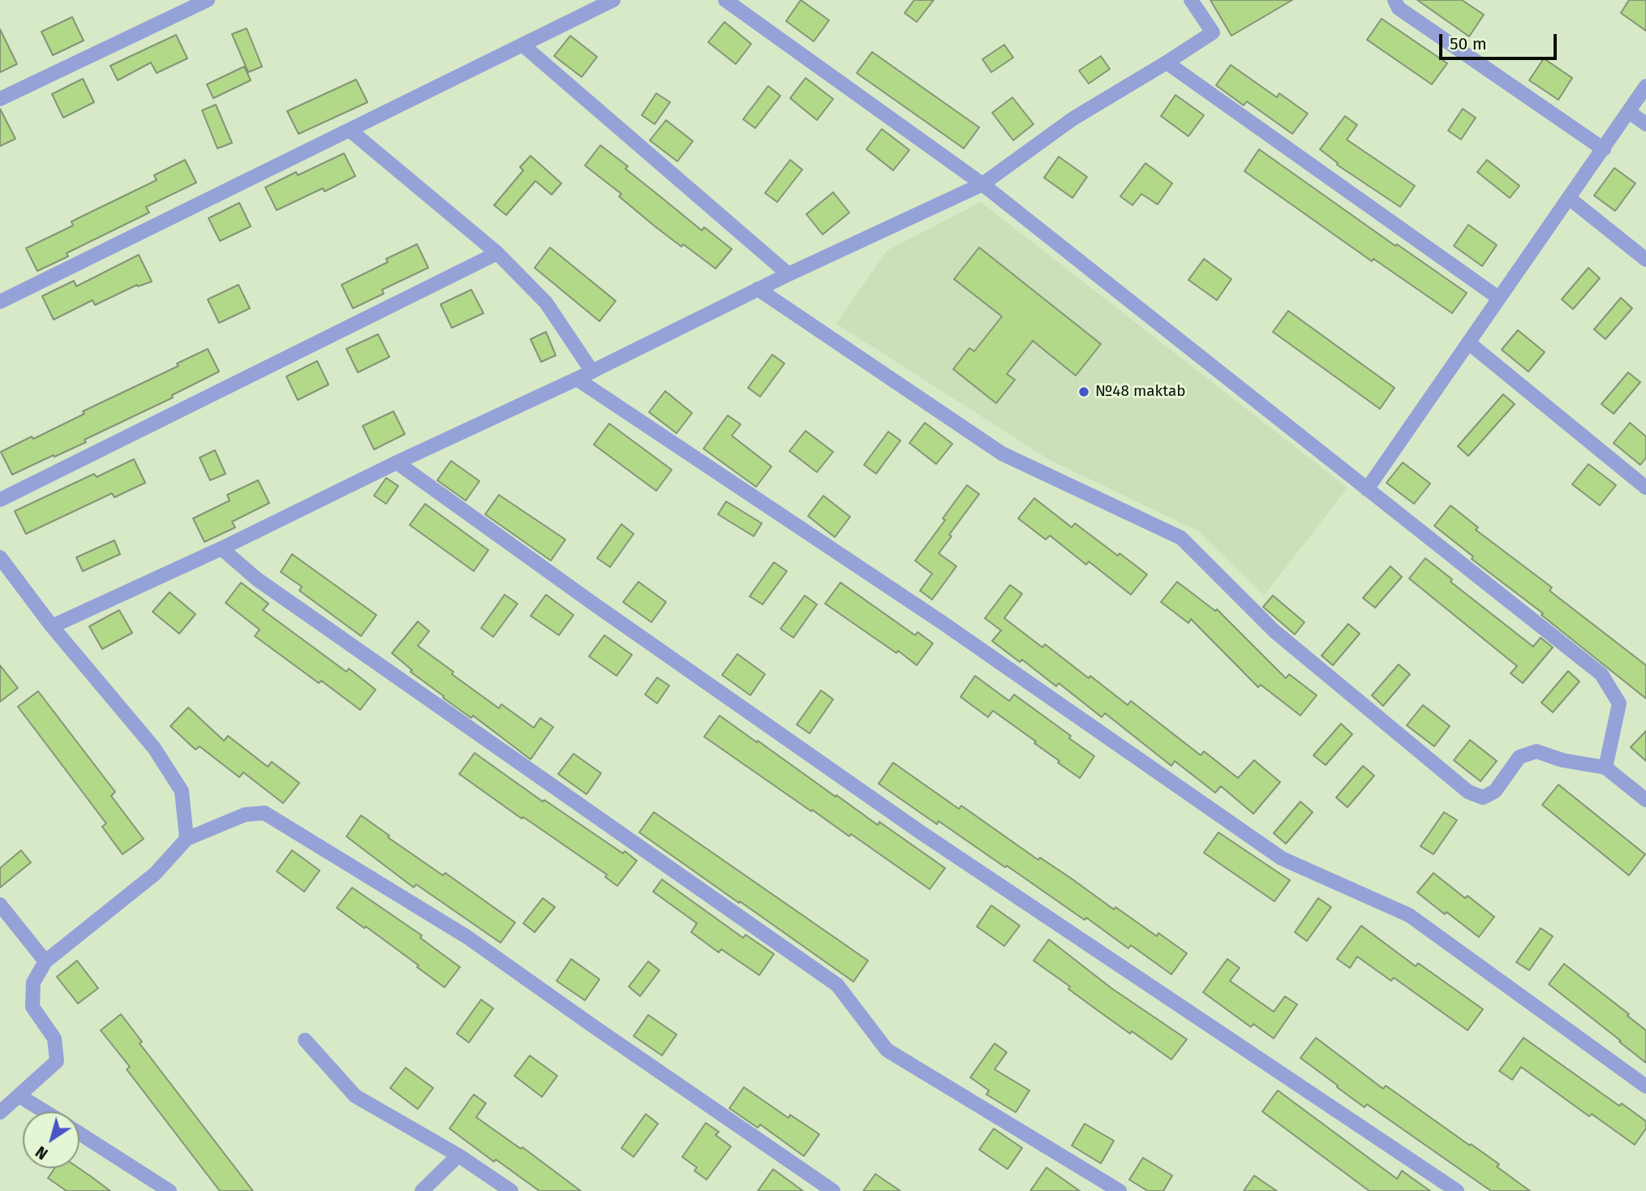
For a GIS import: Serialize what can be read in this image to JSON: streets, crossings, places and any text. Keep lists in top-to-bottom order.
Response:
{
  "places": ["№48 maktab"],
  "scale_bar": "50 m",
  "north": "bottom left"
}
